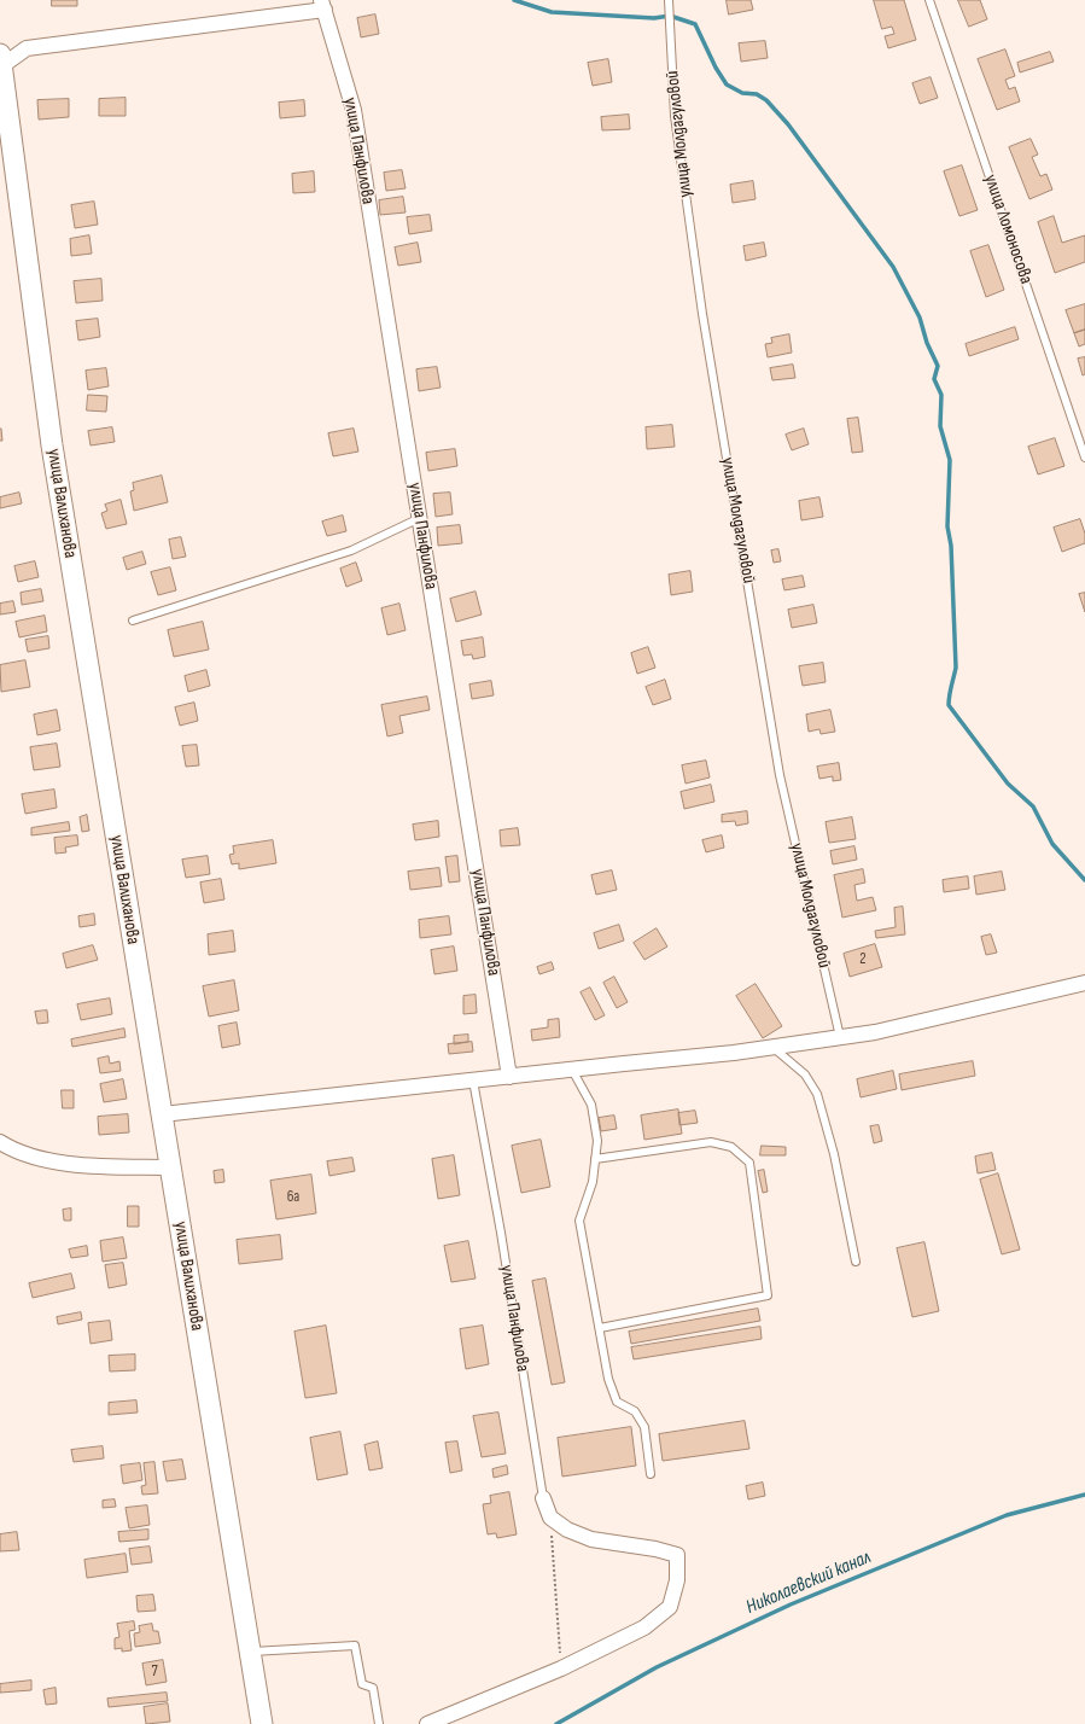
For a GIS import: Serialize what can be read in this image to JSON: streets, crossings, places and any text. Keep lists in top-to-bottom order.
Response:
{
  "streets": {
    "main road": ["улица Валиханова"],
    "street": ["улица Панфилова"],
    "lane": ["улица Молдагуловой", "улица Ломоносова"]
  },
  "water": ["Николаевский канал"],
  "house_numbers": ["2", "6а", "7"]
}
